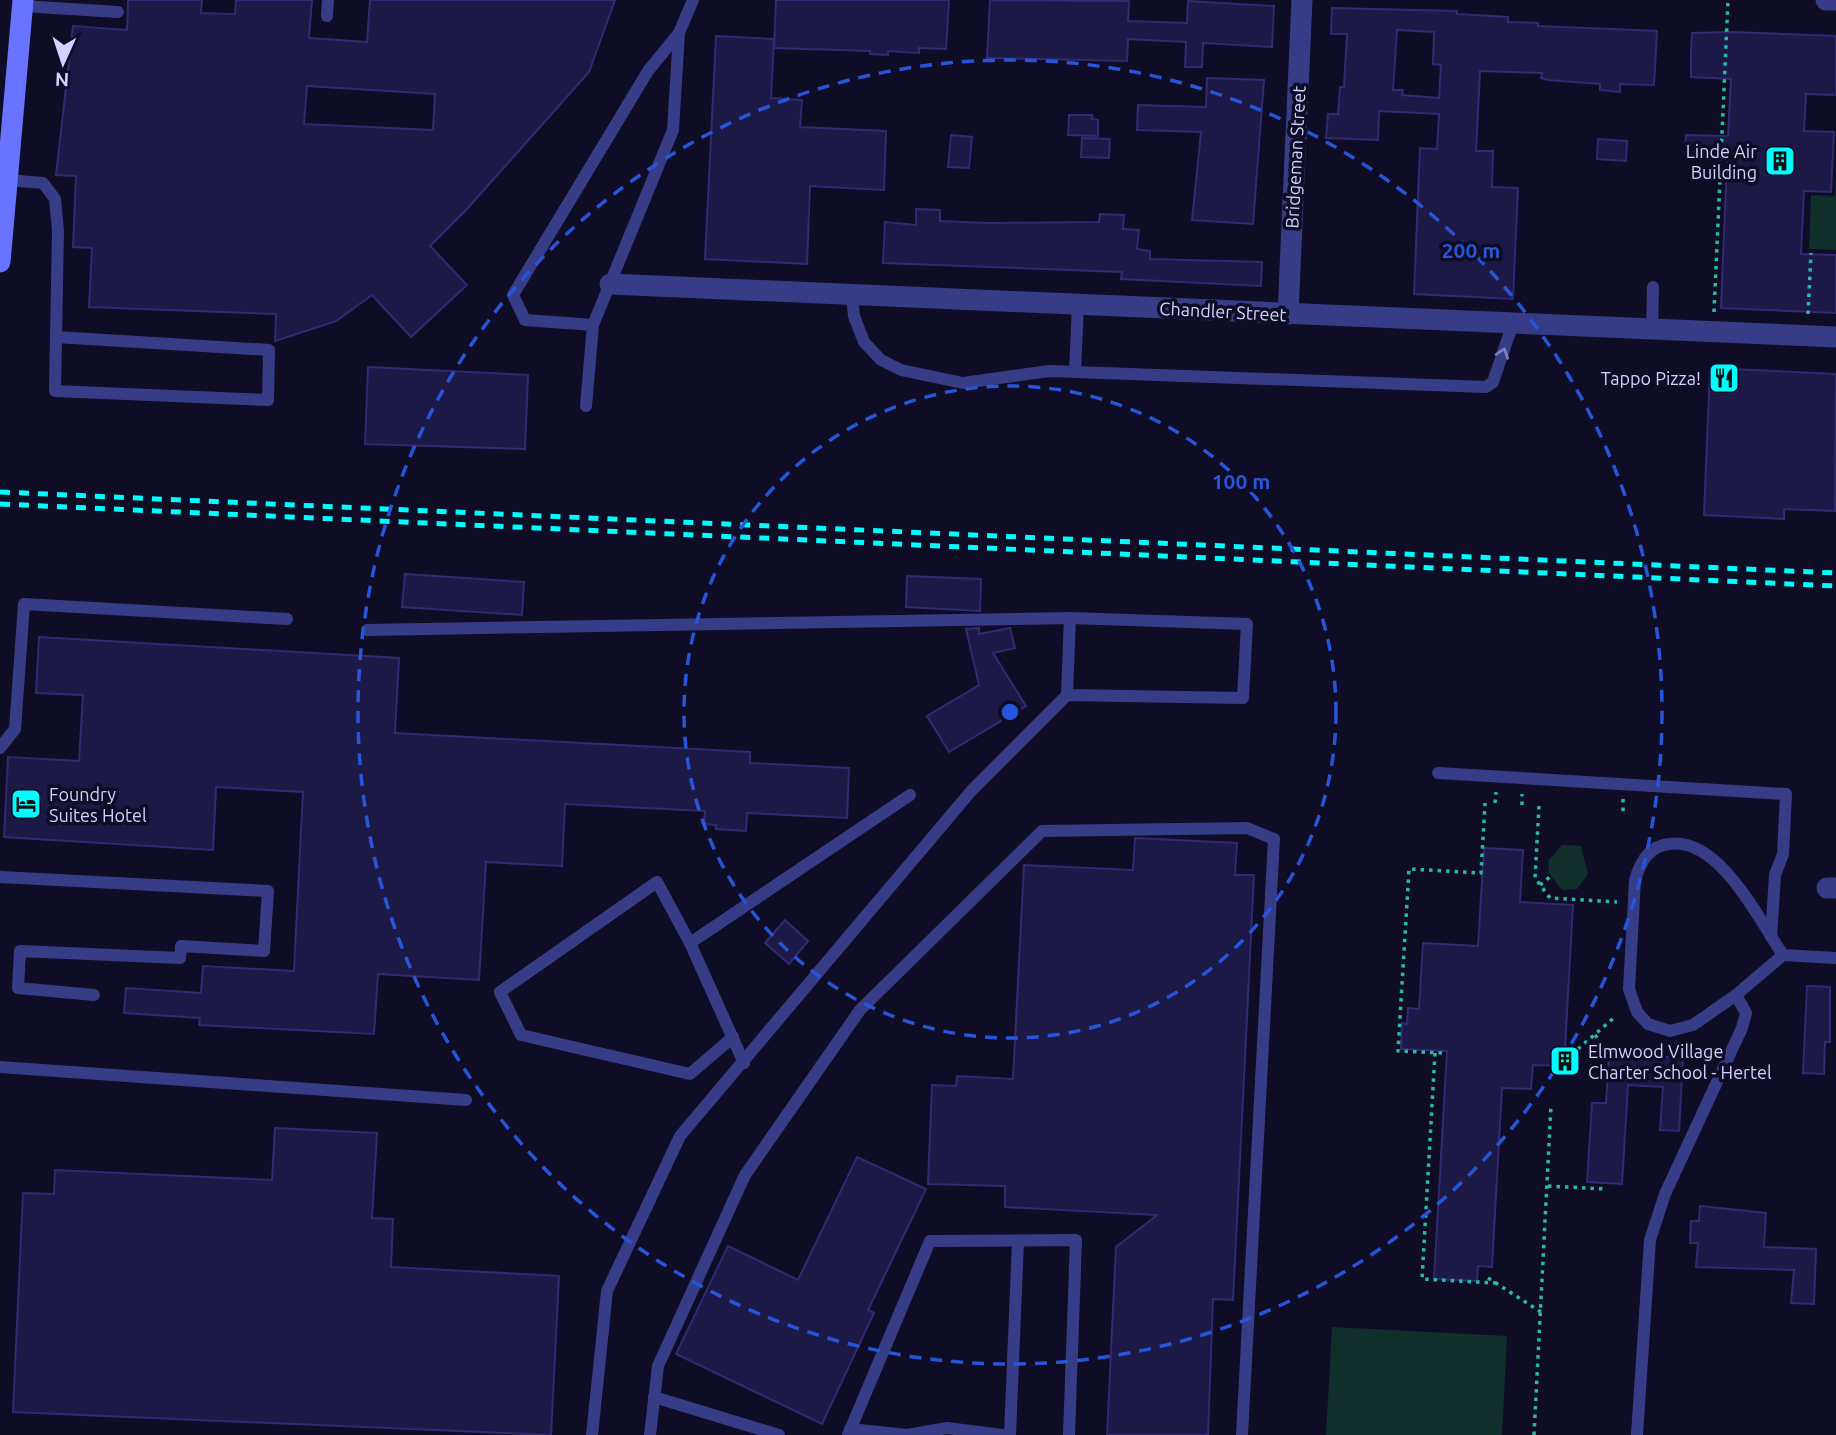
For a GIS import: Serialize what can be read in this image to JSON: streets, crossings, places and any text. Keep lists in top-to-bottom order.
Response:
{
  "streets": {
    "street": ["Bridgeman Street", "Chandler Street"]
  },
  "crossings": [
    ["Bridgeman Street", "Chandler Street"]
  ],
  "places": {
    "building": ["Linde Air Building", "Elmwood Village Charter School - Hertel"],
    "restaurant": ["Tappo Pizza!"],
    "hotel": ["Foundry Suites Hotel"]
  },
  "north": "bottom",
  "rings": ["200 m", "100 m"]
}
